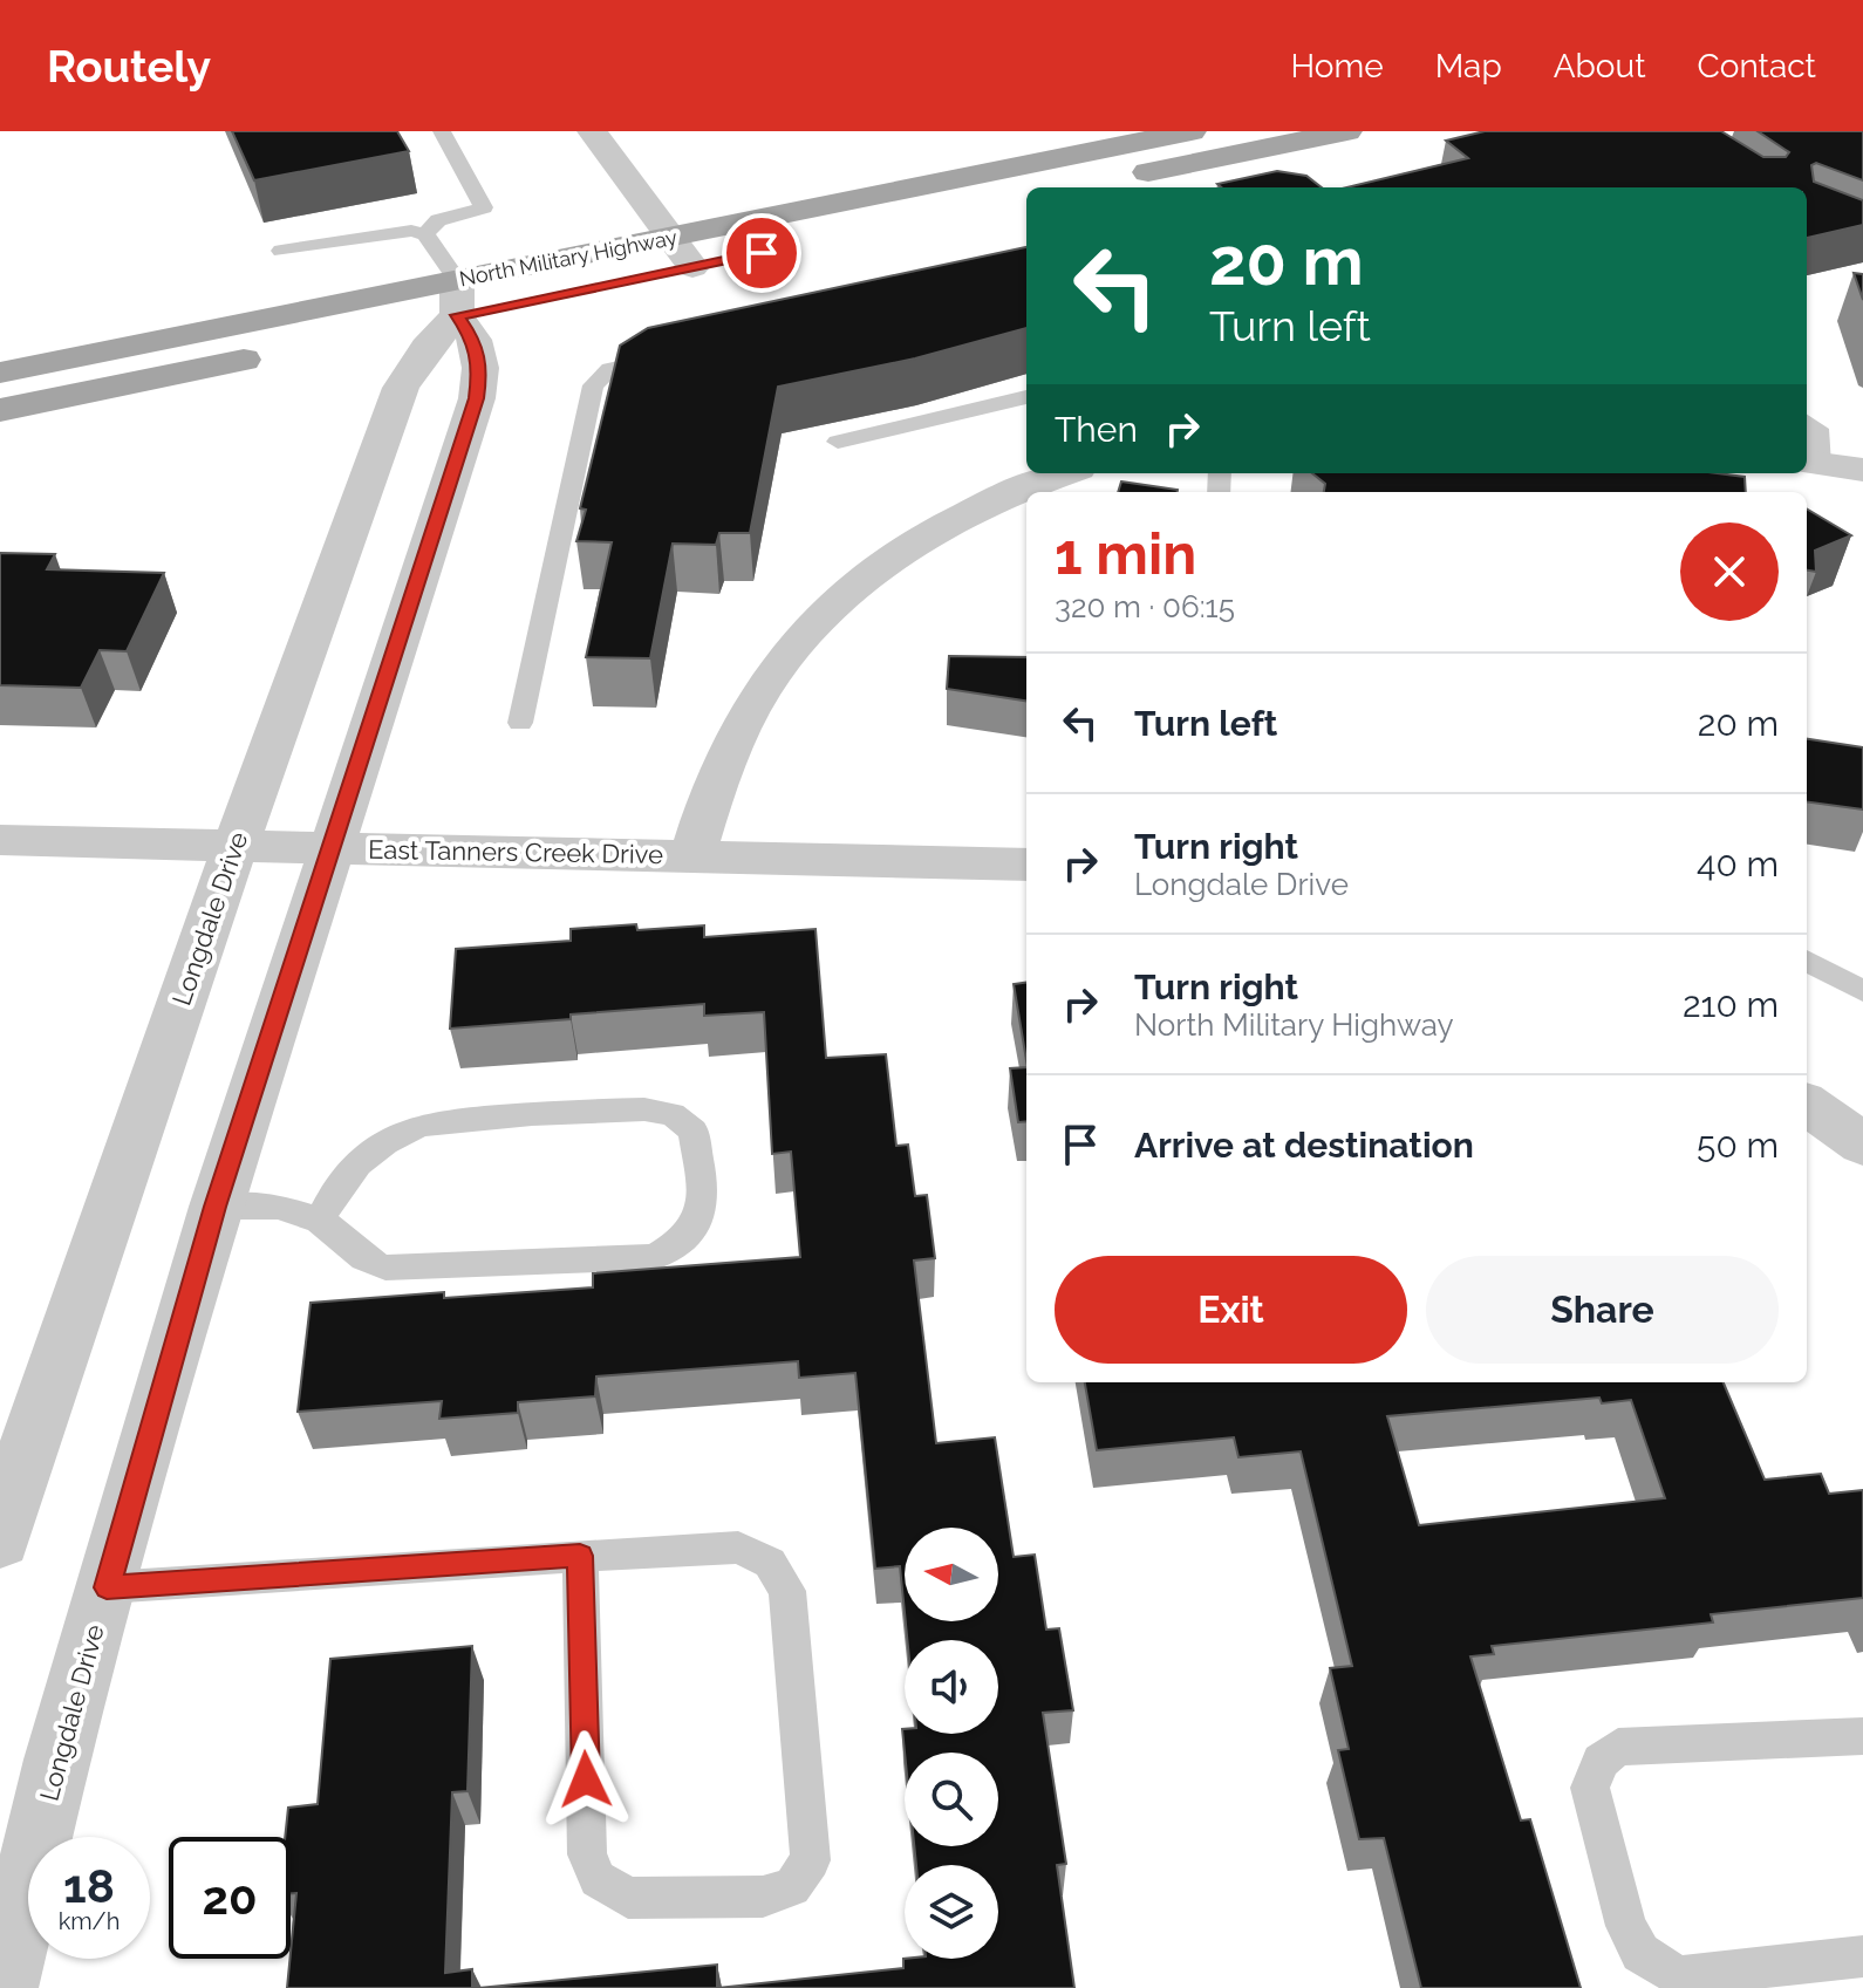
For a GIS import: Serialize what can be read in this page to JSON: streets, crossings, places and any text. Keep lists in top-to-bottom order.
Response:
{
  "streets": {
    "main road": ["North Military Highway"],
    "street": ["East Tanners Creek Drive", "Longdale Drive"]
  },
  "crossings": [
    ["North Military Highway", "Longdale Drive"],
    ["East Tanners Creek Drive", "Longdale Drive"]
  ],
  "north": "left",
  "page": {
    "header": "Routely",
    "nav": [
      "Home",
      "Map",
      "About",
      "Contact"
    ],
    "turn": ["20 m", "Turn left"],
    "then": "Then",
    "heading": ["1 min", "320 m · 06:15"],
    "list": [
      {
        "name": "Turn left",
        "value": "20 m"
      },
      {
        "name": "Turn right",
        "note": "Longdale Drive",
        "value": "40 m"
      },
      {
        "name": "Turn right",
        "note": "North Military Highway",
        "value": "210 m"
      },
      {
        "name": "Arrive at destination",
        "value": "50 m"
      }
    ],
    "buttons": ["Exit", "Share"],
    "speed": "18 km/h",
    "limit": "20"
  }
}
